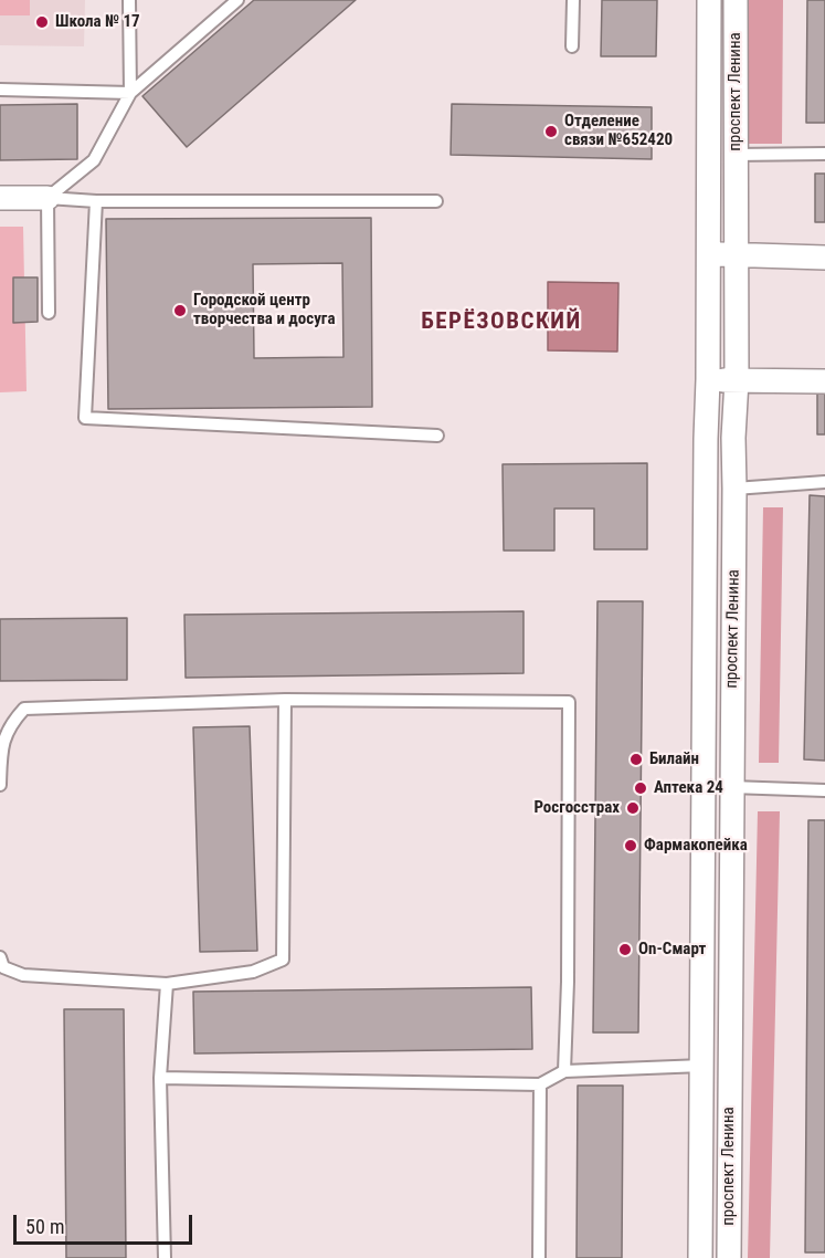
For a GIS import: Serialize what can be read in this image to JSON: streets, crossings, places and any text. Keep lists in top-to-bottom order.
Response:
{
  "streets": {
    "street": ["проспект Ленина"]
  },
  "districts": ["БЕРЁЗОВСКИЙ"],
  "places": [
    "Школа № 17",
    "Отделение связи №652420",
    "Городской центр творчества и досуга",
    "Билайн",
    "Аптека 24",
    "Росгосстрах",
    "Фармакопейка",
    "On-Смарт"
  ],
  "scale_bar": "50 m"
}
